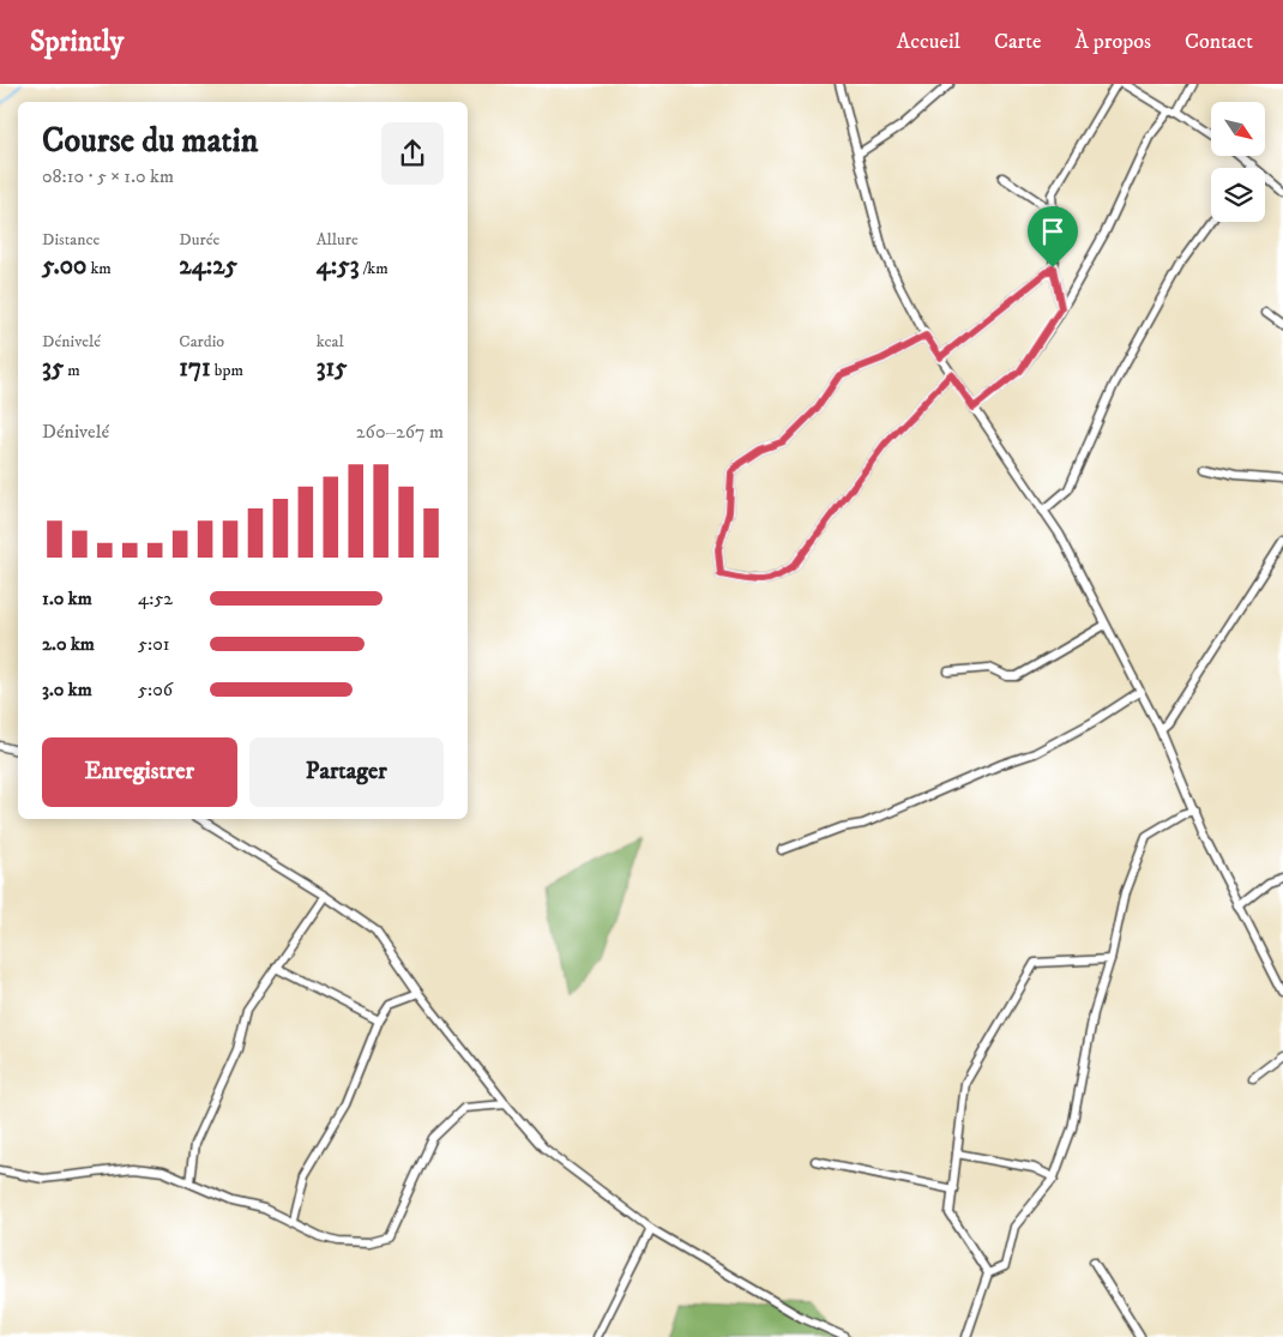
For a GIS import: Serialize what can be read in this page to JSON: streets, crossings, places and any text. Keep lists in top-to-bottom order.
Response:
{
  "north": "bottom right",
  "page": {
    "header": "Sprintly",
    "nav": [
      "Accueil",
      "Carte",
      "À propos",
      "Contact"
    ],
    "heading": ["Course du matin", "08:10 · 5 × 1.0 km"],
    "stats": [
      ["Distance", "5.00 km"],
      ["Durée", "24:25"],
      ["Allure", "4:53 /km"],
      ["Dénivelé", "35 m"],
      ["Cardio", "171 bpm"],
      ["kcal", "315"]
    ],
    "chart": ["Dénivelé", "260–267 m"],
    "list": [
      {
        "name": "1.0 km",
        "note": "4:52"
      },
      {
        "name": "2.0 km",
        "note": "5:01"
      },
      {
        "name": "3.0 km",
        "note": "5:06"
      }
    ],
    "buttons": ["Enregistrer", "Partager"]
  }
}
